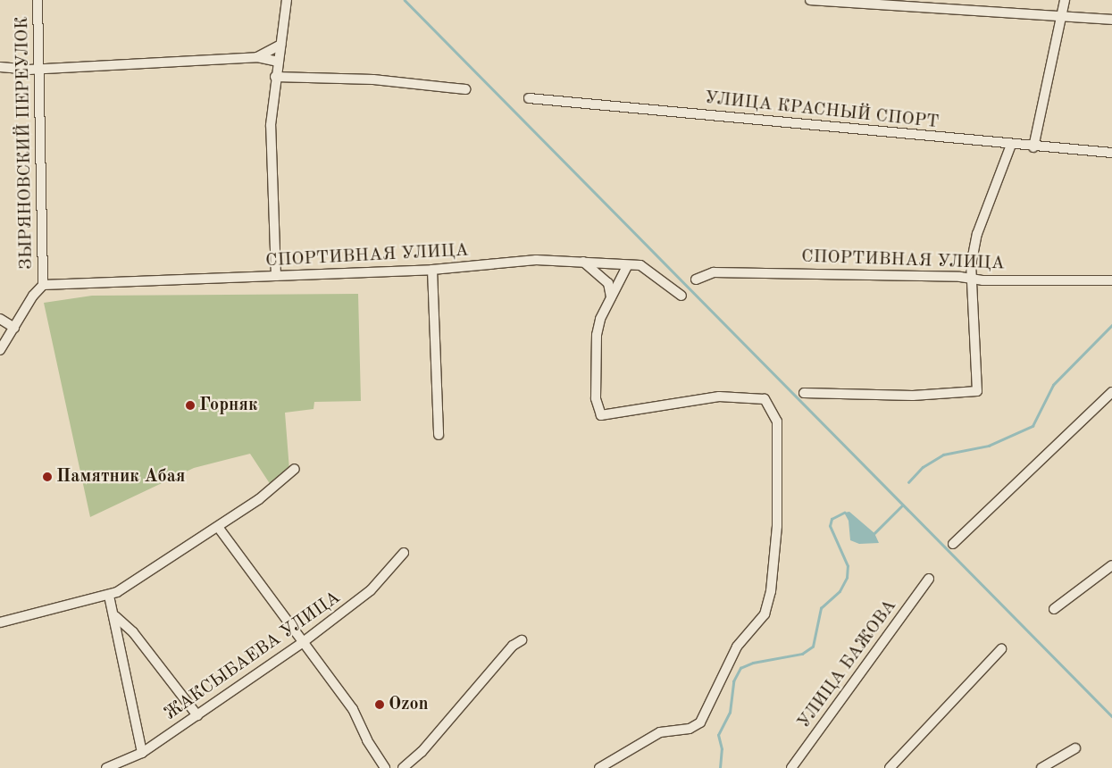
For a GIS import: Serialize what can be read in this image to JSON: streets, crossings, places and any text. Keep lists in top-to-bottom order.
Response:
{
  "streets": {
    "street": [
      "УЛИЦА КРАСНЫЙ СПОРТ",
      "ЗЫРЯНОВСКИЙ ПЕРЕУЛОК",
      "СПОРТИВНАЯ УЛИЦА",
      "ЖАКСЫБАЕВА УЛИЦА",
      "УЛИЦА БАЖОВА"
    ]
  },
  "crossings": [
    ["ЗЫРЯНОВСКИЙ ПЕРЕУЛОК", "СПОРТИВНАЯ УЛИЦА"]
  ],
  "places": ["Горняк", "Памятник Абая", "Ozon"]
}
